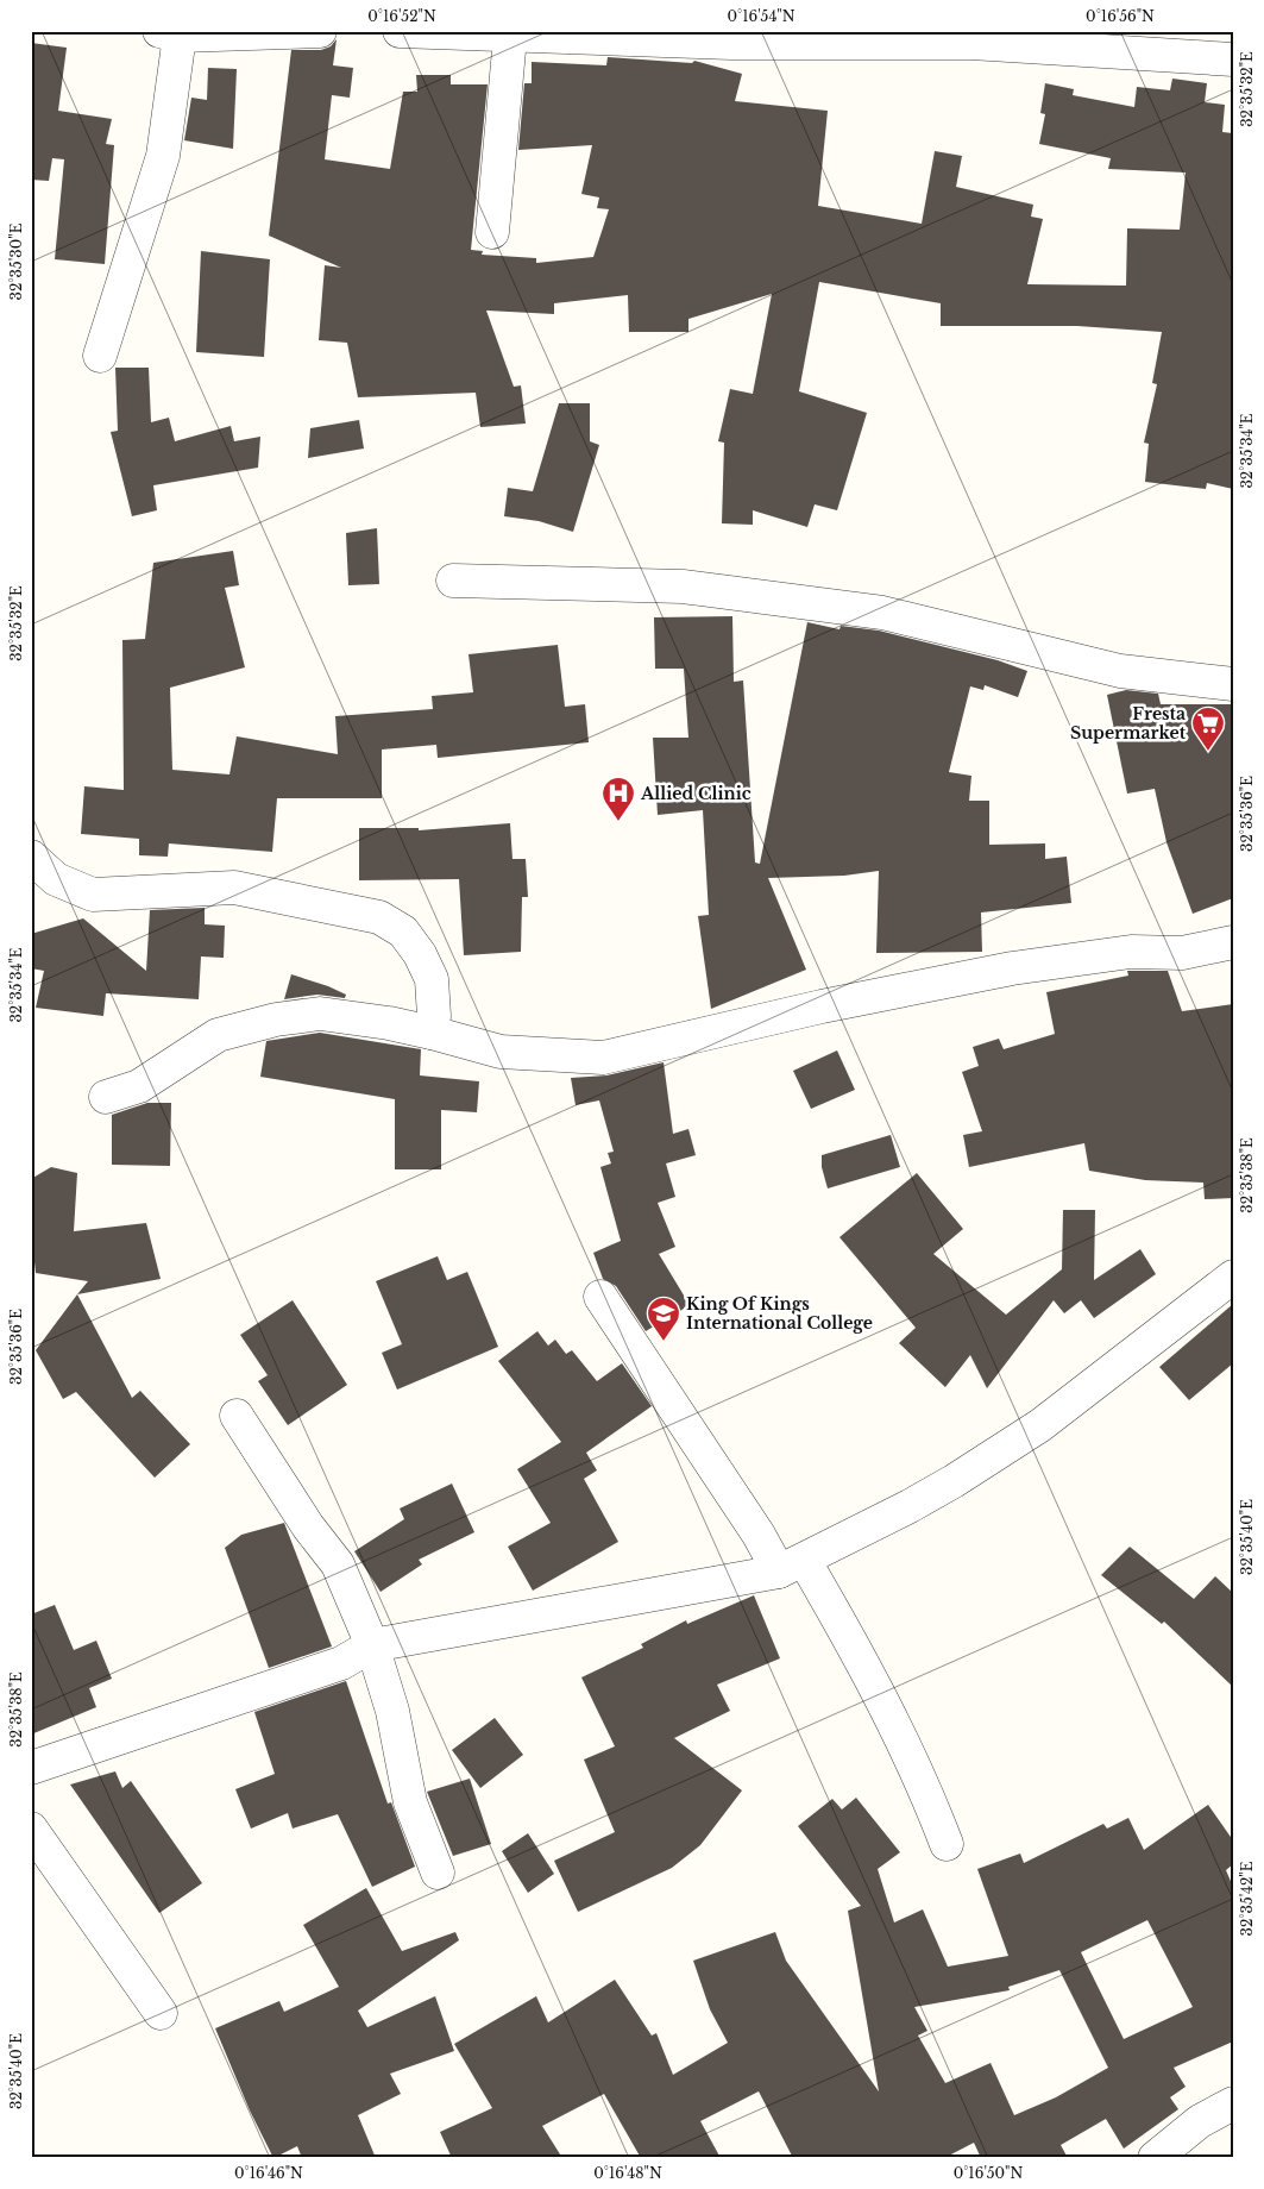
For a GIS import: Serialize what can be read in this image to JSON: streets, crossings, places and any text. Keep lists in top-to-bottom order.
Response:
{
  "places": {
    "supermarket": ["Fresta Supermarket"],
    "hospital": ["Allied Clinic"],
    "school or university": ["King Of Kings International College"]
  },
  "coordinates": [
    "0°16'52\"N",
    "0°16'54\"N",
    "0°16'56\"N",
    "32°35'32\"E",
    "32°35'30\"E",
    "32°35'34\"E",
    "32°35'36\"E",
    "32°35'38\"E",
    "32°35'40\"E",
    "32°35'42\"E",
    "0°16'46\"N",
    "0°16'48\"N",
    "0°16'50\"N"
  ]
}
